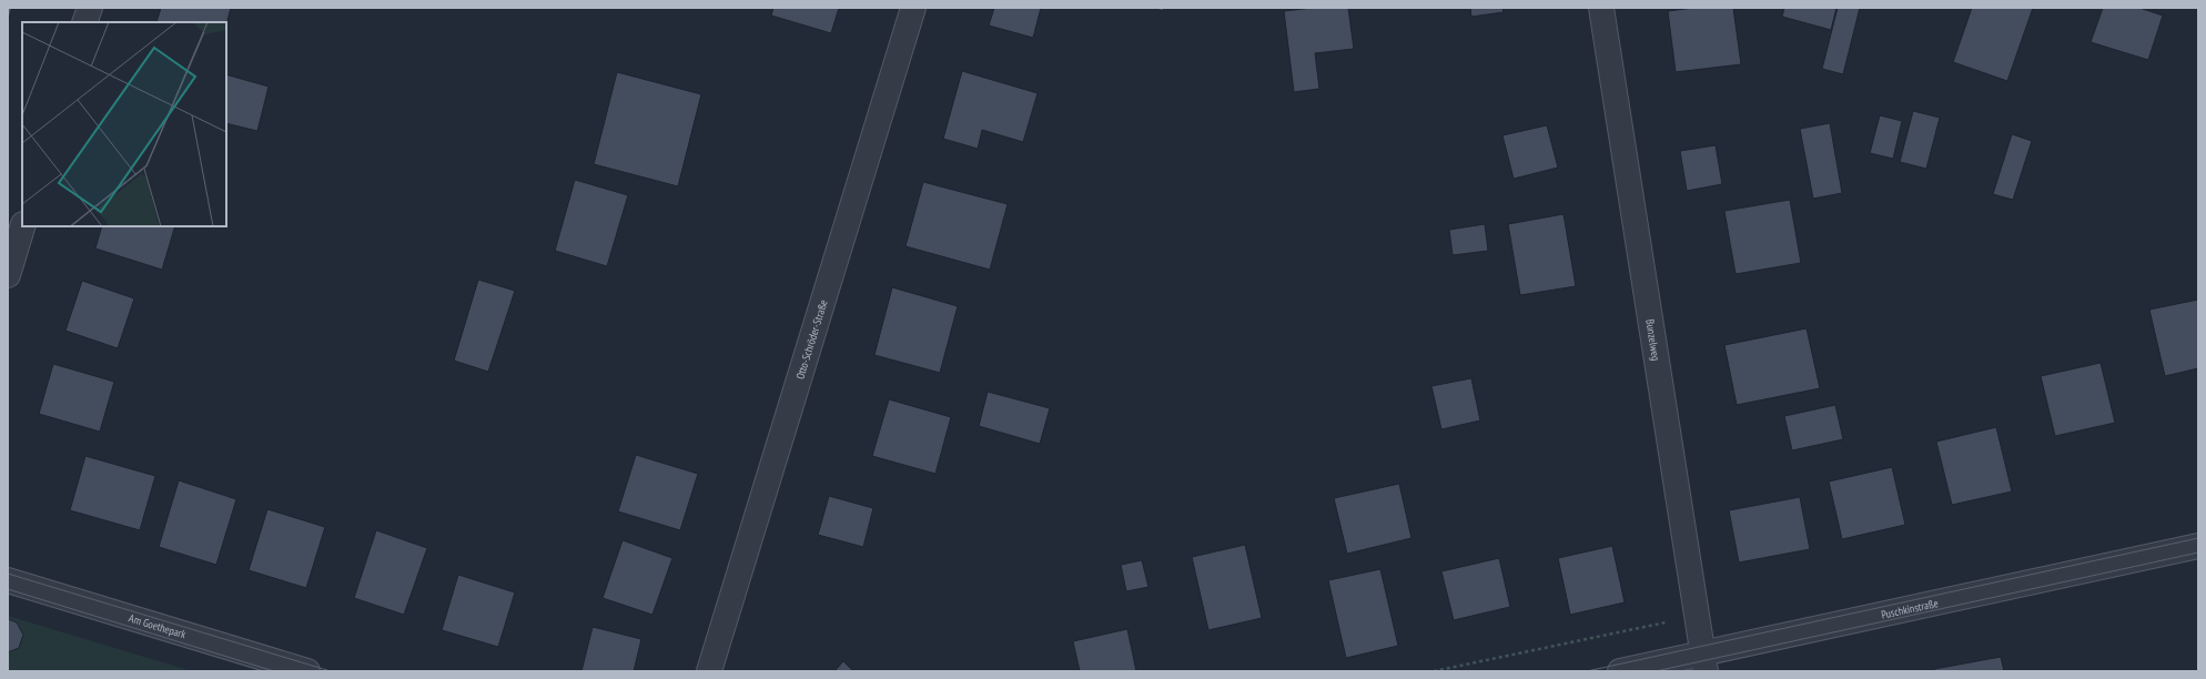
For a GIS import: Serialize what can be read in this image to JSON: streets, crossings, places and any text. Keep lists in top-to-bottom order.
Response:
{
  "streets": {
    "street": [
      "Otto-Schröder-Straße",
      "Bunzelweg",
      "Puschkinstraße",
      "Am Goethepark"
    ]
  },
  "crossings": [
    ["Bunzelweg", "Puschkinstraße"]
  ]
}
